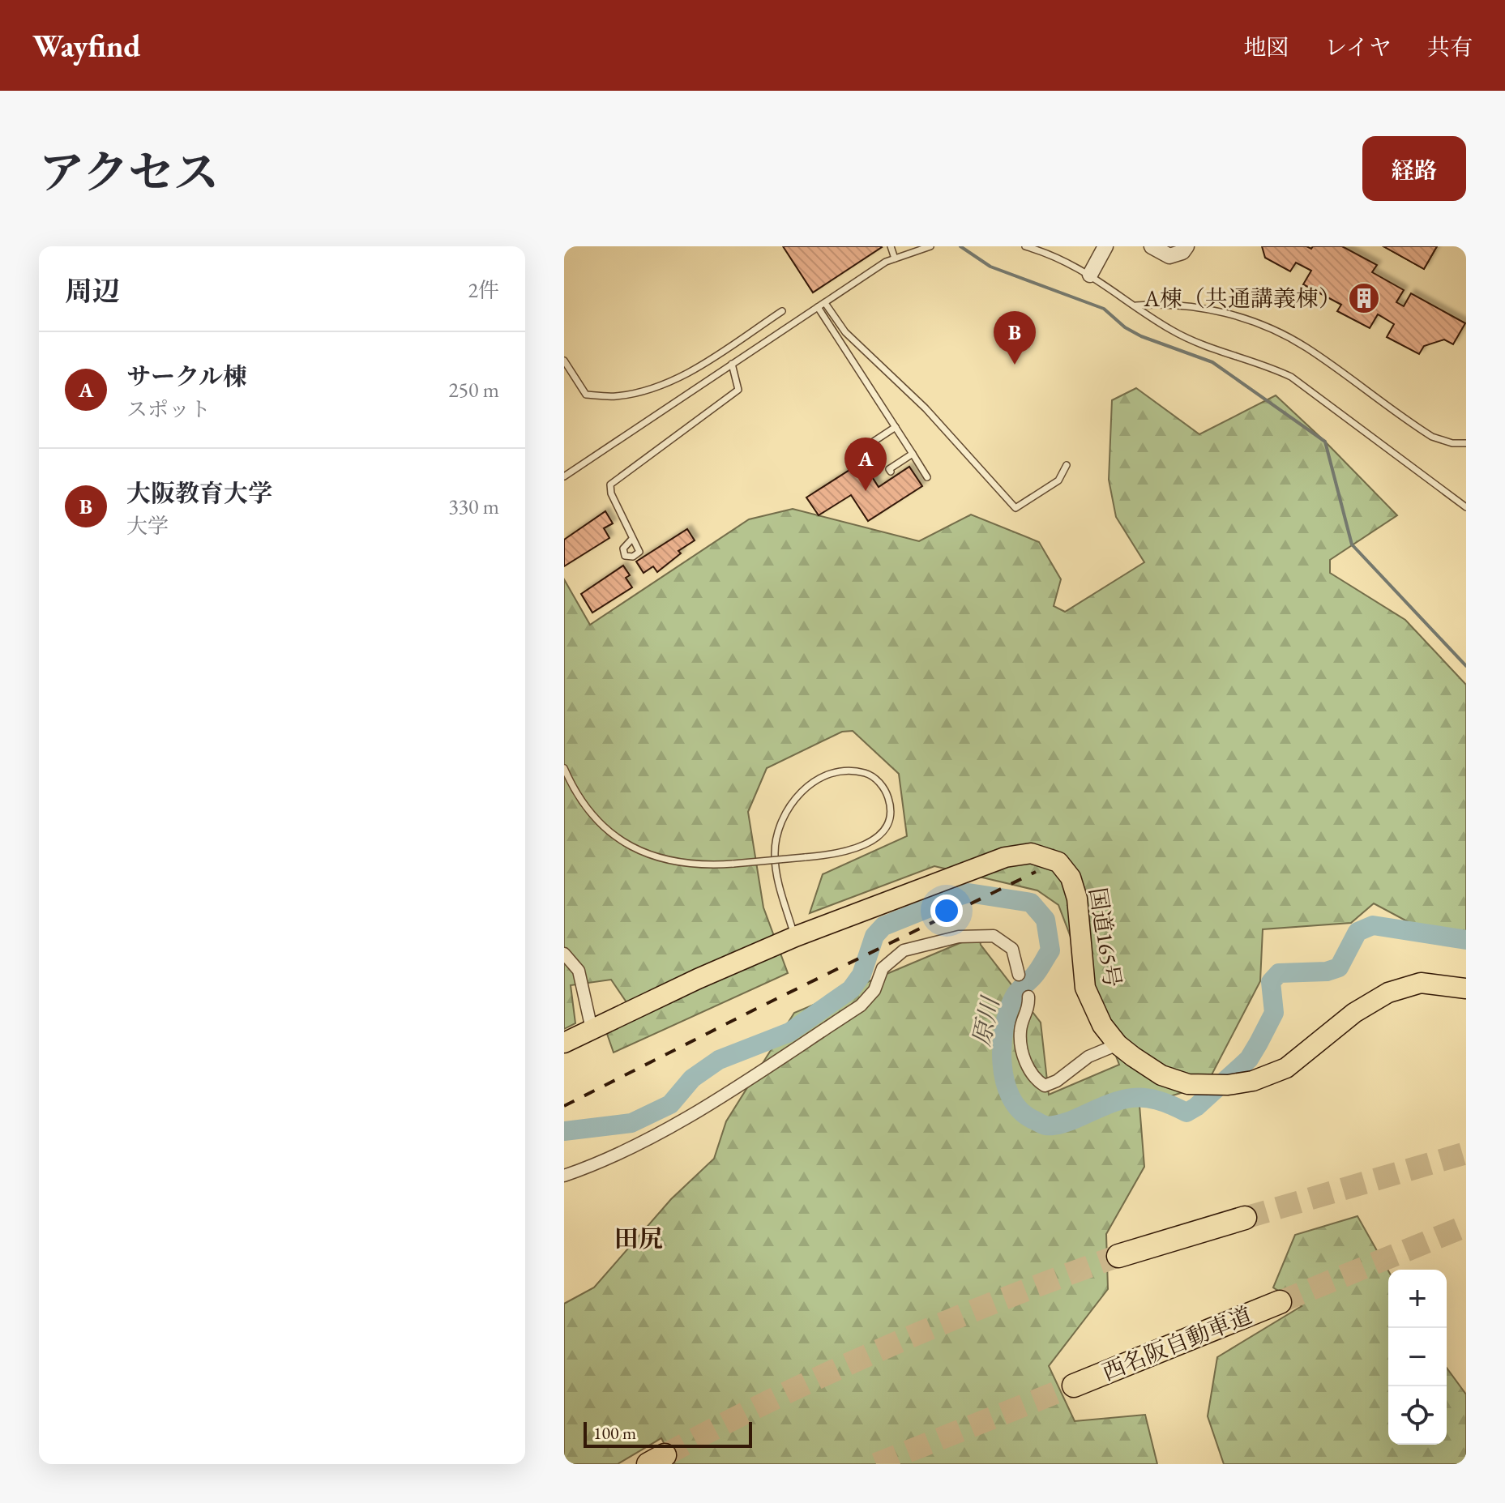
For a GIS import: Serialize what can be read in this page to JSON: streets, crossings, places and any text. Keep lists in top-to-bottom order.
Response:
{
  "streets": {
    "highway": ["国道165号", "西名阪自動車道"]
  },
  "districts": ["田尻"],
  "water": ["原川"],
  "places": {
    "building": ["A棟（共通講義棟）"]
  },
  "scale_bar": "100 m",
  "page": {
    "header": "Wayfind",
    "nav": ["地図", "レイヤ", "共有"],
    "title": "アクセス",
    "buttons": "経路",
    "heading": ["周辺", "2件"],
    "pins": ["B", "A"],
    "list": [
      {
        "mark": "A",
        "name": "サークル棟",
        "note": "スポット",
        "value": "250 m"
      },
      {
        "mark": "B",
        "name": "大阪教育大学",
        "note": "大学",
        "value": "330 m"
      }
    ],
    "map_buttons": ["+", "−"],
    "scale": "100 m"
  }
}
